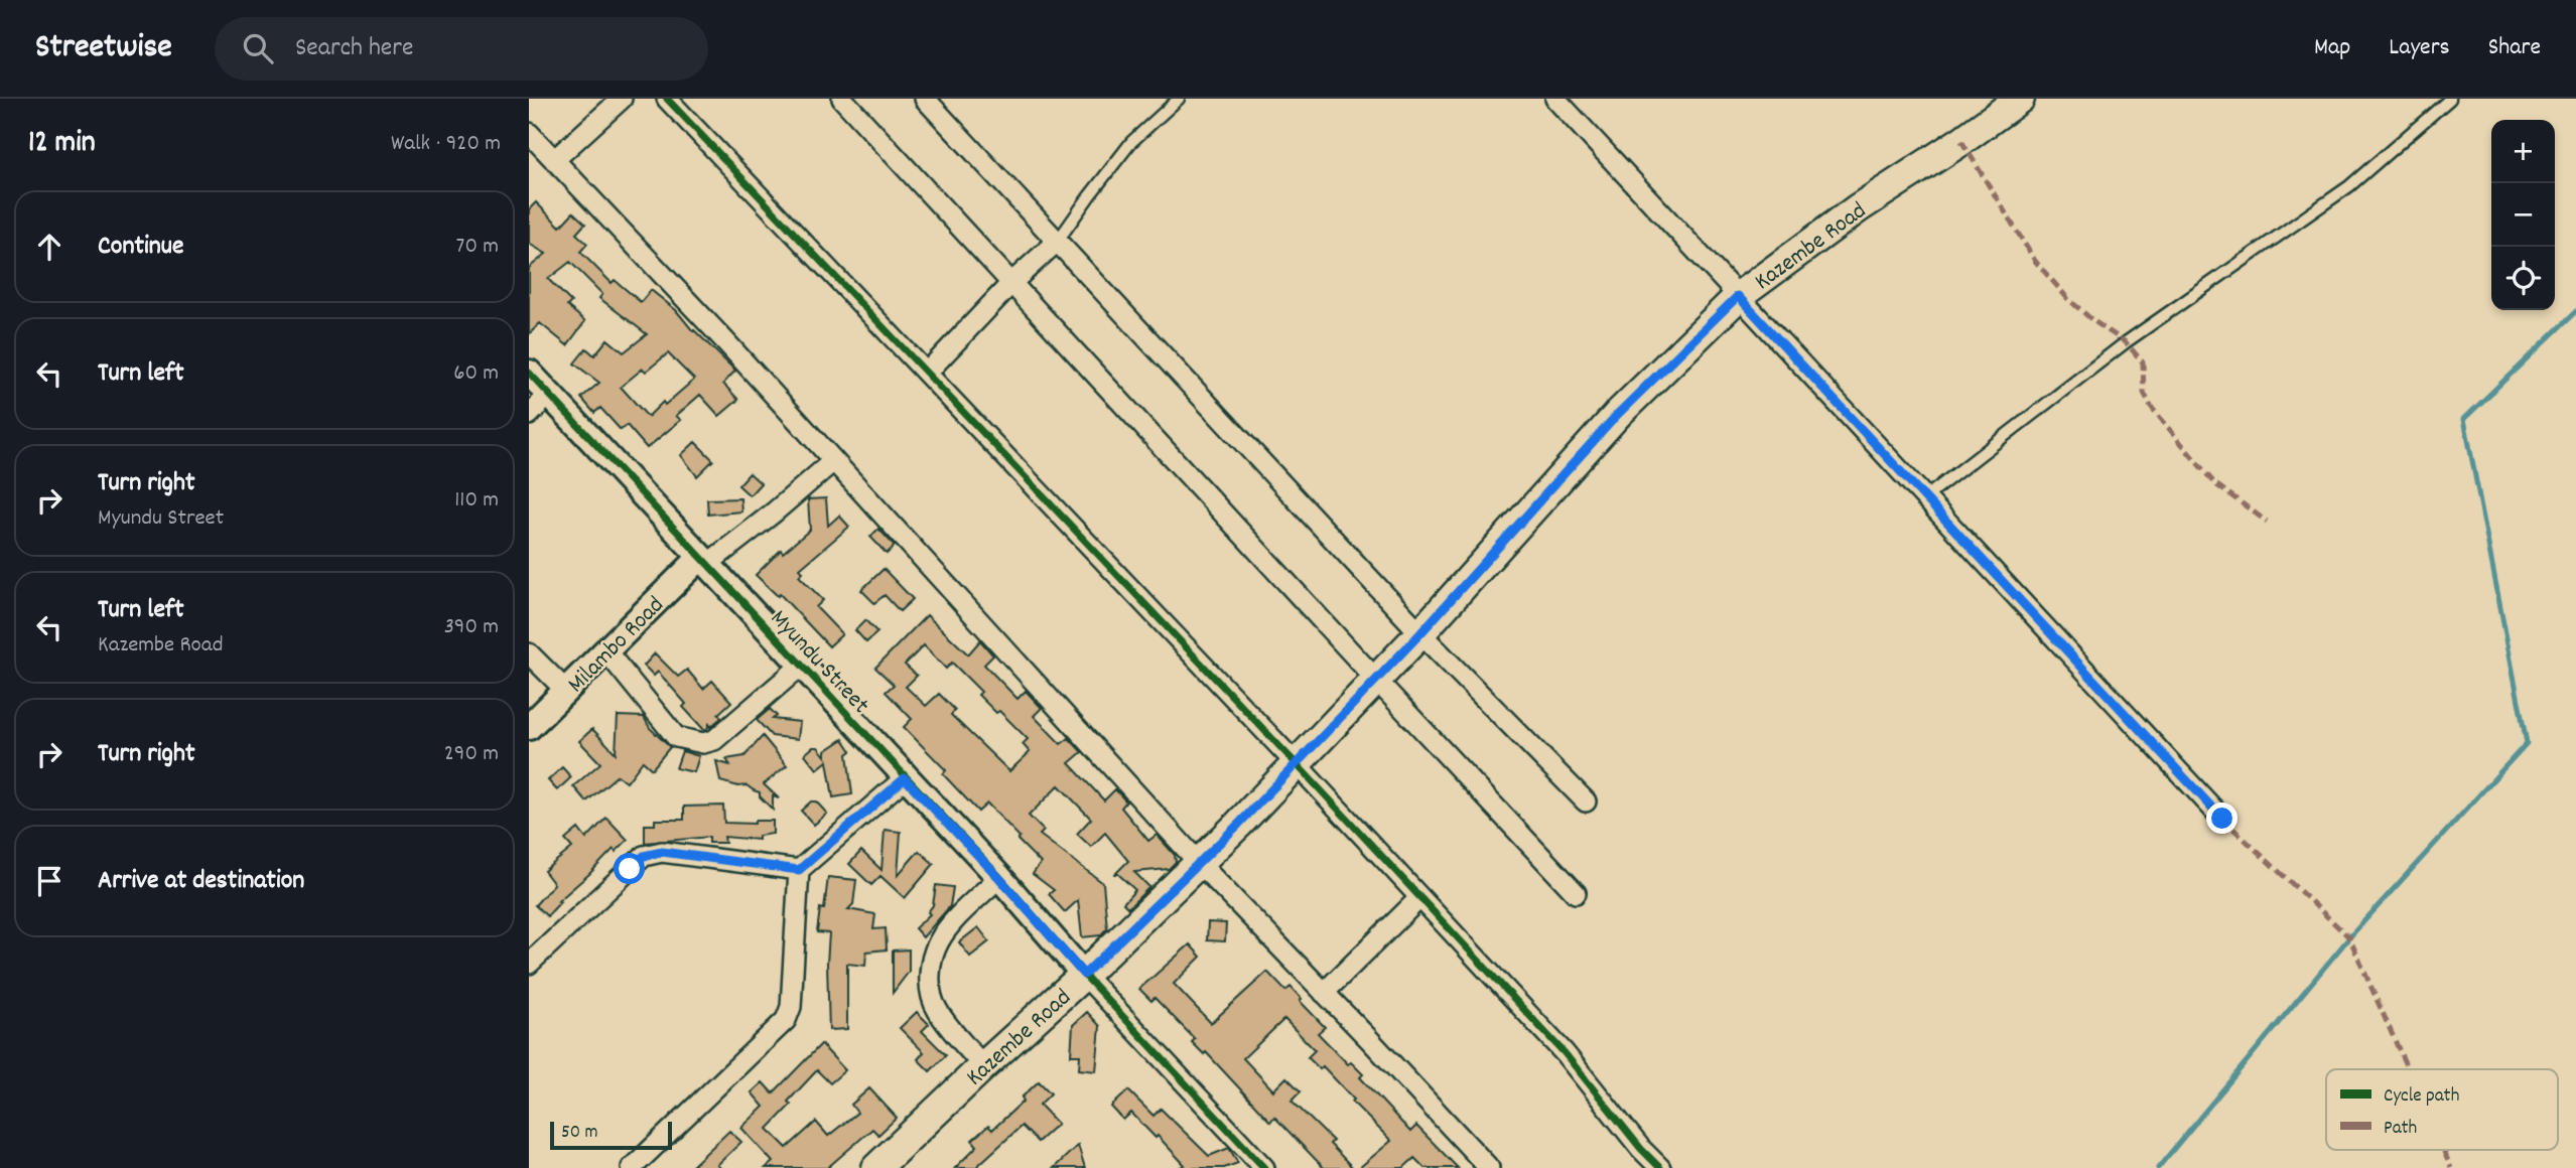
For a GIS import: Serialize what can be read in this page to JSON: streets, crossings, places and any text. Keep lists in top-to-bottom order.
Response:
{
  "streets": {
    "main road": ["Kazembe Road"],
    "street": ["Milambo Road", "Myundu Street"]
  },
  "crossings": [
    ["Kazembe Road", "Myundu Street"],
    ["Milambo Road", "Myundu Street"]
  ],
  "legend": ["Cycle path", "Path"],
  "scale_bar": "50 m",
  "page": {
    "header": "Streetwise",
    "search": "Search here",
    "nav": ["Map", "Layers", "Share"],
    "heading": ["12 min", "Walk · 920 m"],
    "map_buttons": ["+", "−"],
    "list": [
      ["Continue", "70 m"],
      ["Turn left", "60 m"],
      ["Turn right", "Myundu Street", "110 m"],
      ["Turn left", "Kazembe Road", "390 m"],
      ["Turn right", "290 m"],
      "Arrive at destination"
    ],
    "scale": "50 m"
  }
}
